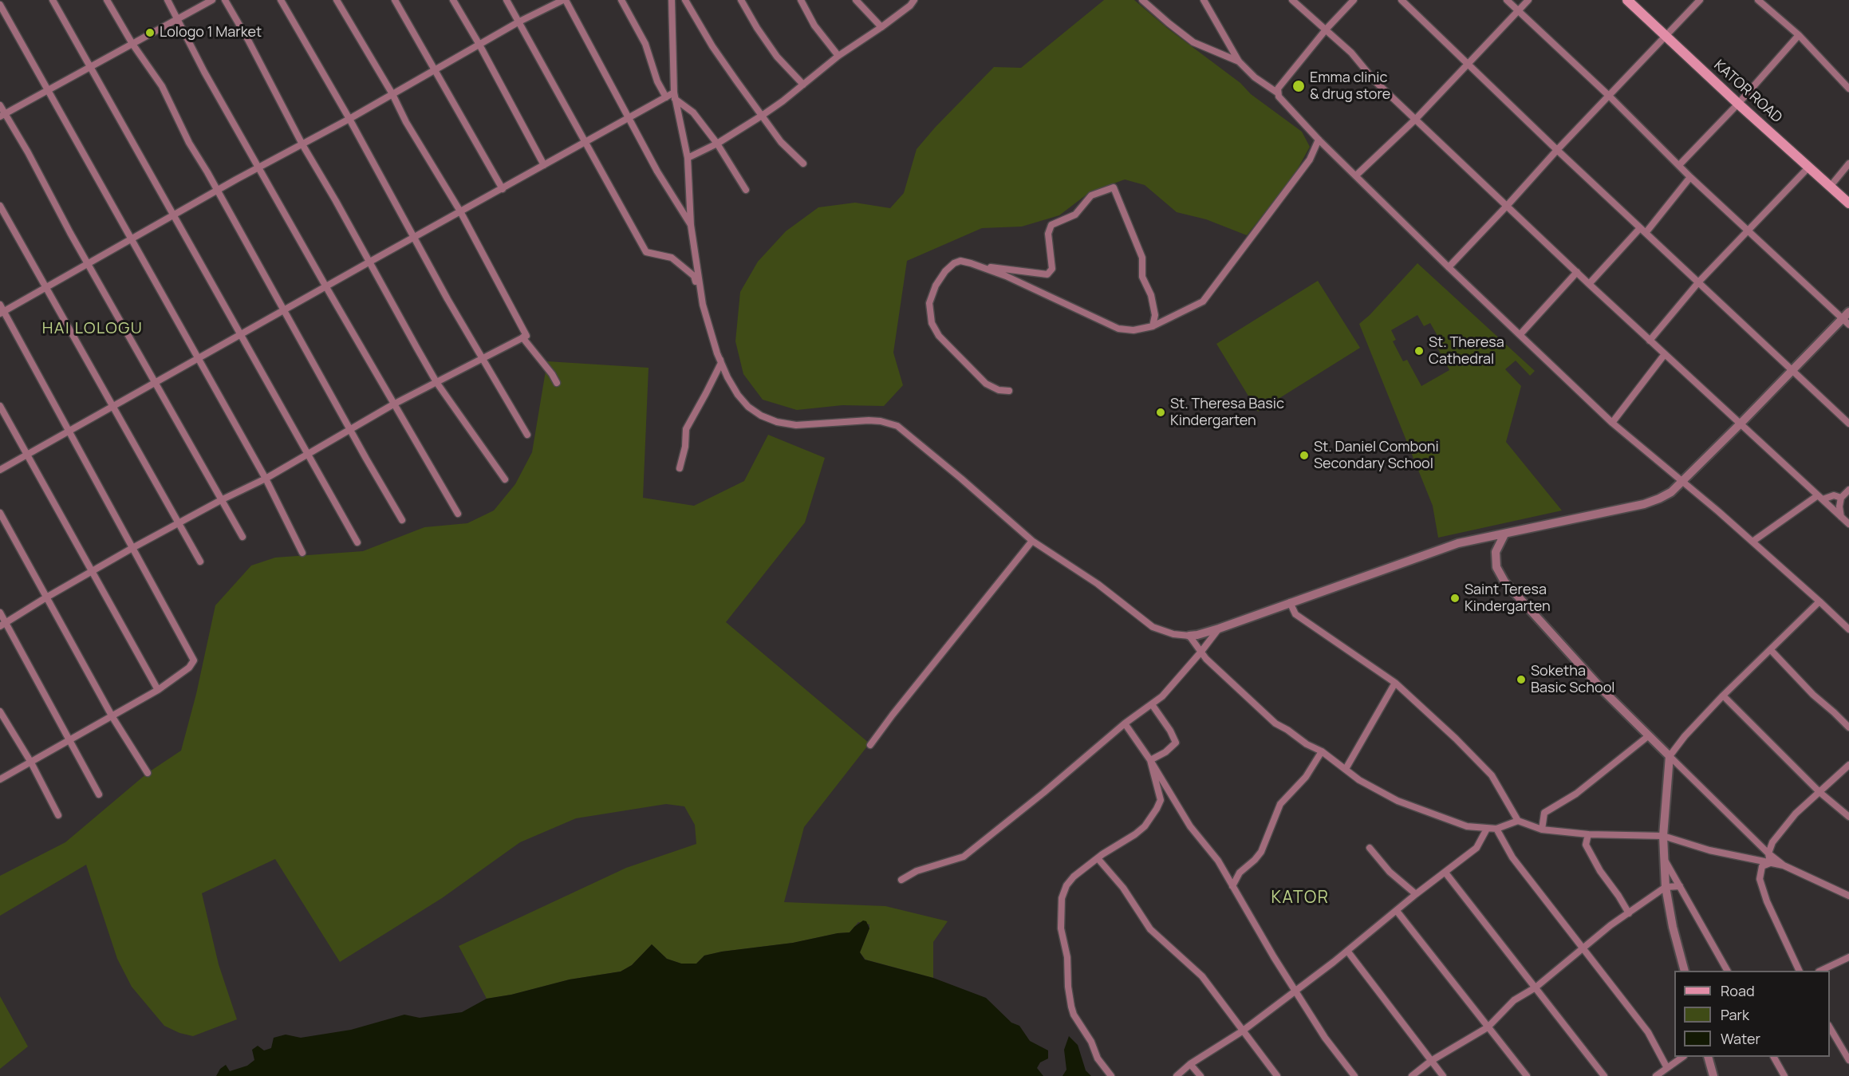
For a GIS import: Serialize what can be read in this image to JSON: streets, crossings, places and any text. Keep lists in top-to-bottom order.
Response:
{
  "streets": {
    "main road": ["KATOR ROAD"]
  },
  "districts": ["HAI LOLOGU", "KATOR"],
  "places": [
    "Lologo 1 Market",
    "Emma clinic & drug store",
    "St. Theresa Cathedral",
    "St. Theresa Basic Kindergarten",
    "St. Daniel Comboni Secondary School",
    "Saint Teresa Kindergarten",
    "Soketha Basic School"
  ],
  "legend": ["Road", "Park", "Water"]
}
